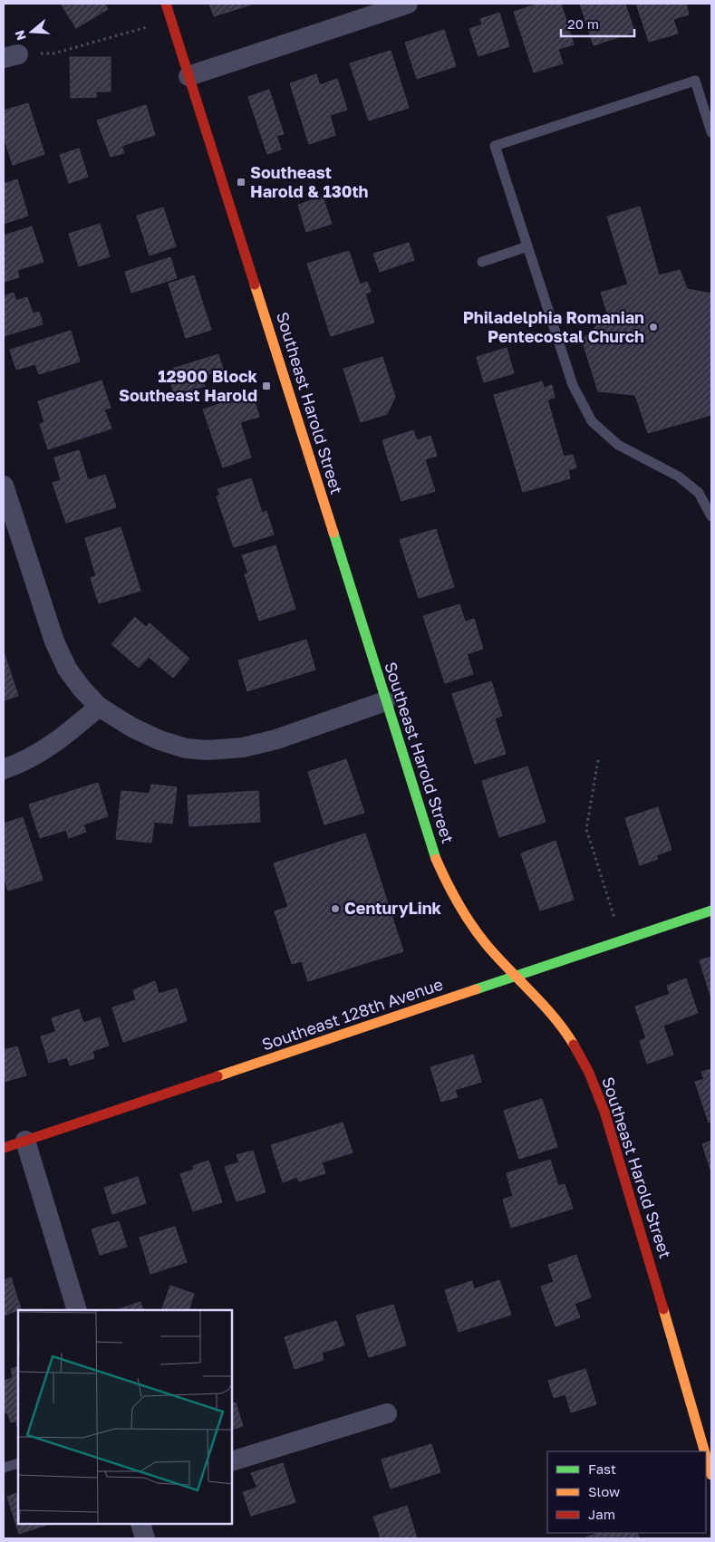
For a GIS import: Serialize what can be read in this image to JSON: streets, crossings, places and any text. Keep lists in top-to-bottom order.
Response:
{
  "streets": {
    "street": ["Southeast Harold Street", "Southeast 128th Avenue"]
  },
  "crossings": [
    ["Southeast Harold Street", "Southeast 128th Avenue"]
  ],
  "places": {
    "transit": ["Southeast Harold & 130th", "12900 Block Southeast Harold"],
    "other": ["Philadelphia Romanian Pentecostal Church", "CenturyLink"]
  },
  "legend": ["Fast", "Slow", "Jam"],
  "scale_bar": "20 m",
  "north": "left"
}
